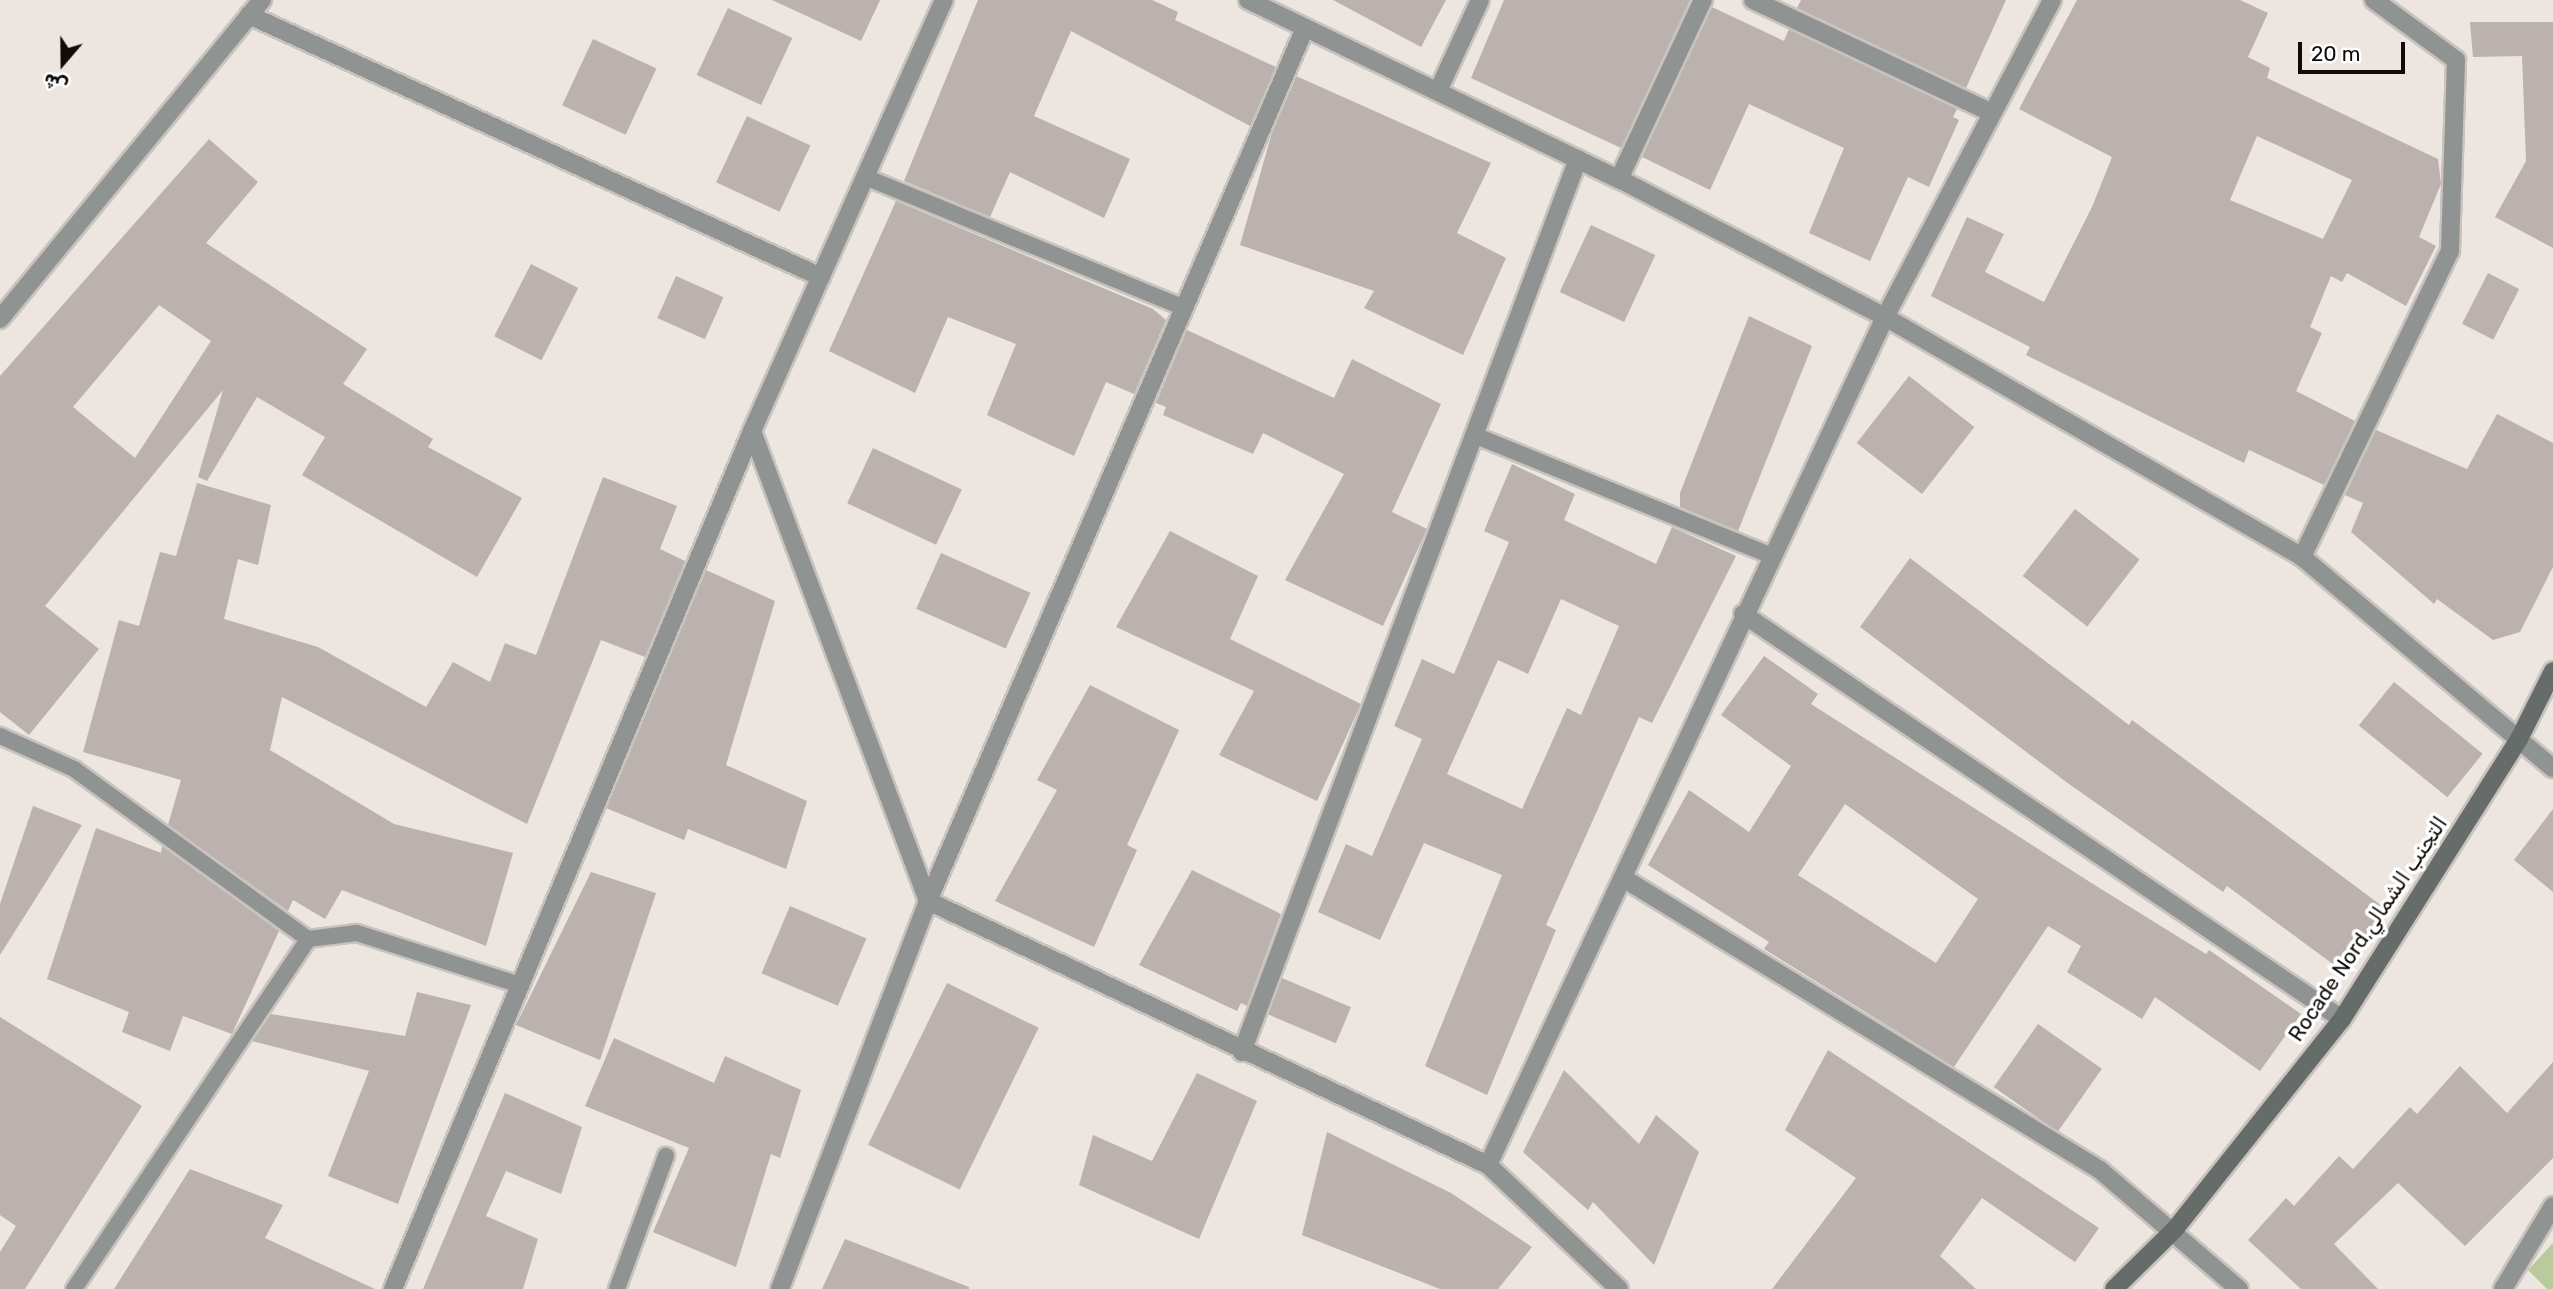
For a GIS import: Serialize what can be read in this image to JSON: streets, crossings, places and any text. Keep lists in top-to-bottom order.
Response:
{
  "streets": {
    "main road": ["Rocade Nord,التجنب الشمالي"]
  },
  "scale_bar": "20 m",
  "north": "bottom"
}
